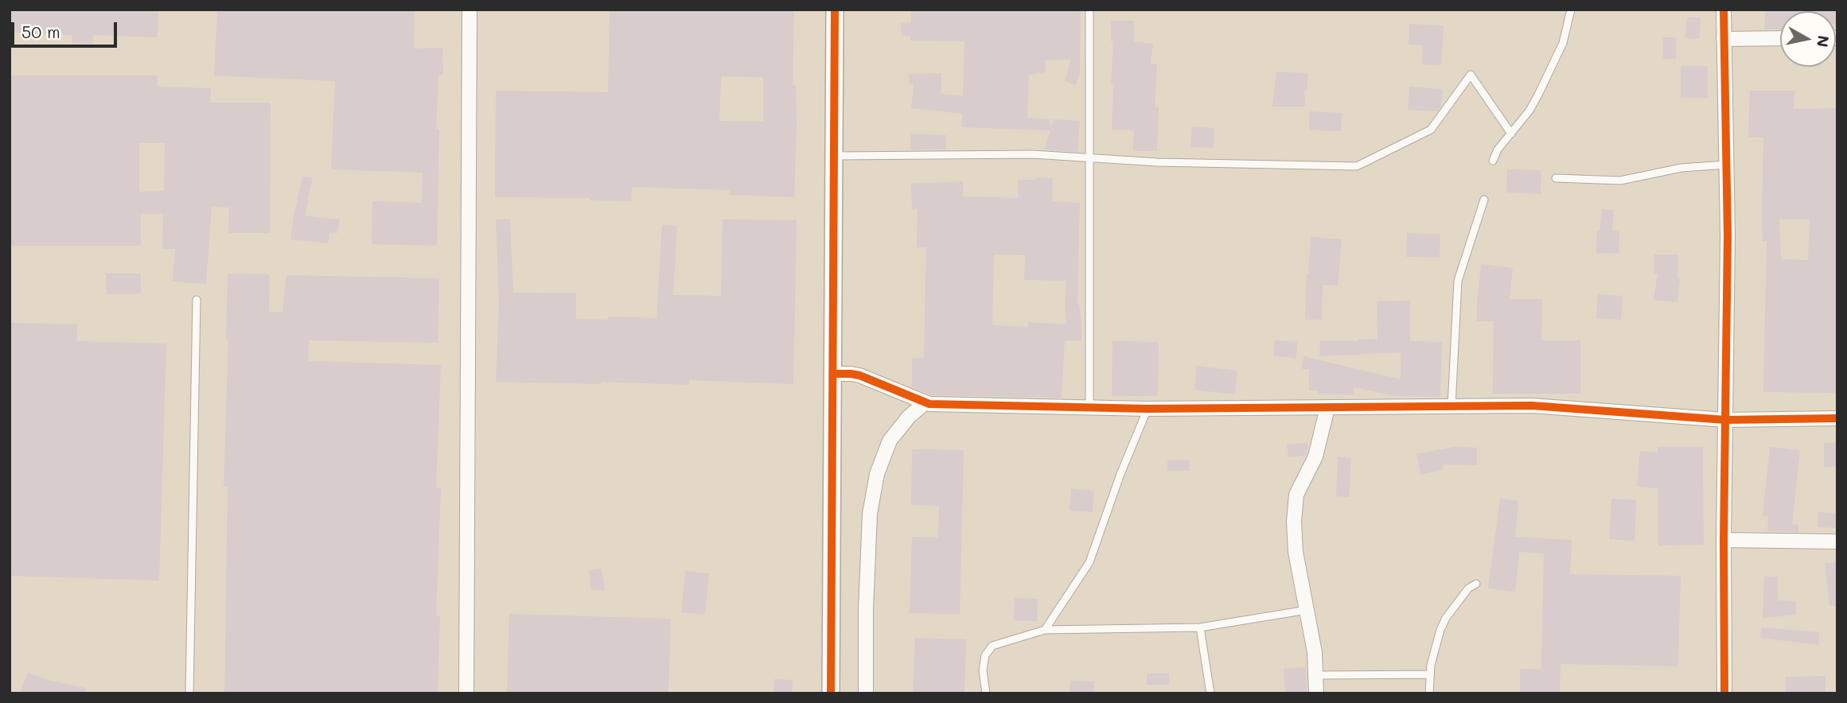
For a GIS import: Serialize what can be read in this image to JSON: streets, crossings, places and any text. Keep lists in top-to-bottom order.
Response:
{
  "scale_bar": "50 m",
  "north": "right"
}
